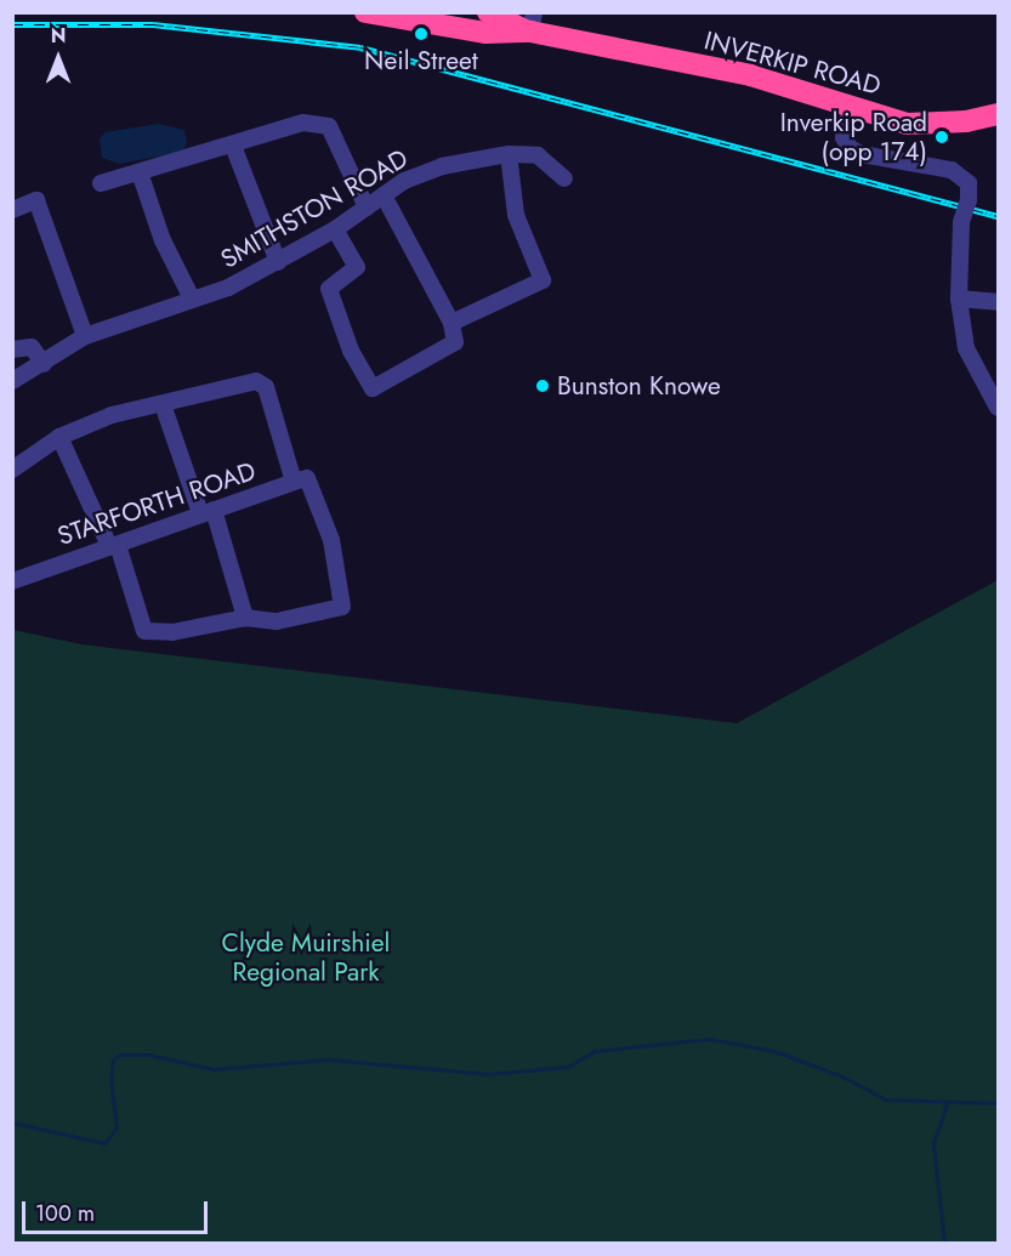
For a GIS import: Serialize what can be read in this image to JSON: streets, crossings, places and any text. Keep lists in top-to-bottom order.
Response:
{
  "streets": {
    "highway": ["INVERKIP ROAD"],
    "street": ["SMITHSTON ROAD", "STARFORTH ROAD"]
  },
  "parks": ["Clyde Muirshiel Regional Park"],
  "places": ["Neil Street", "Inverkip Road (opp 174)", "Bunston Knowe"],
  "scale_bar": "100 m",
  "north": "top"
}
